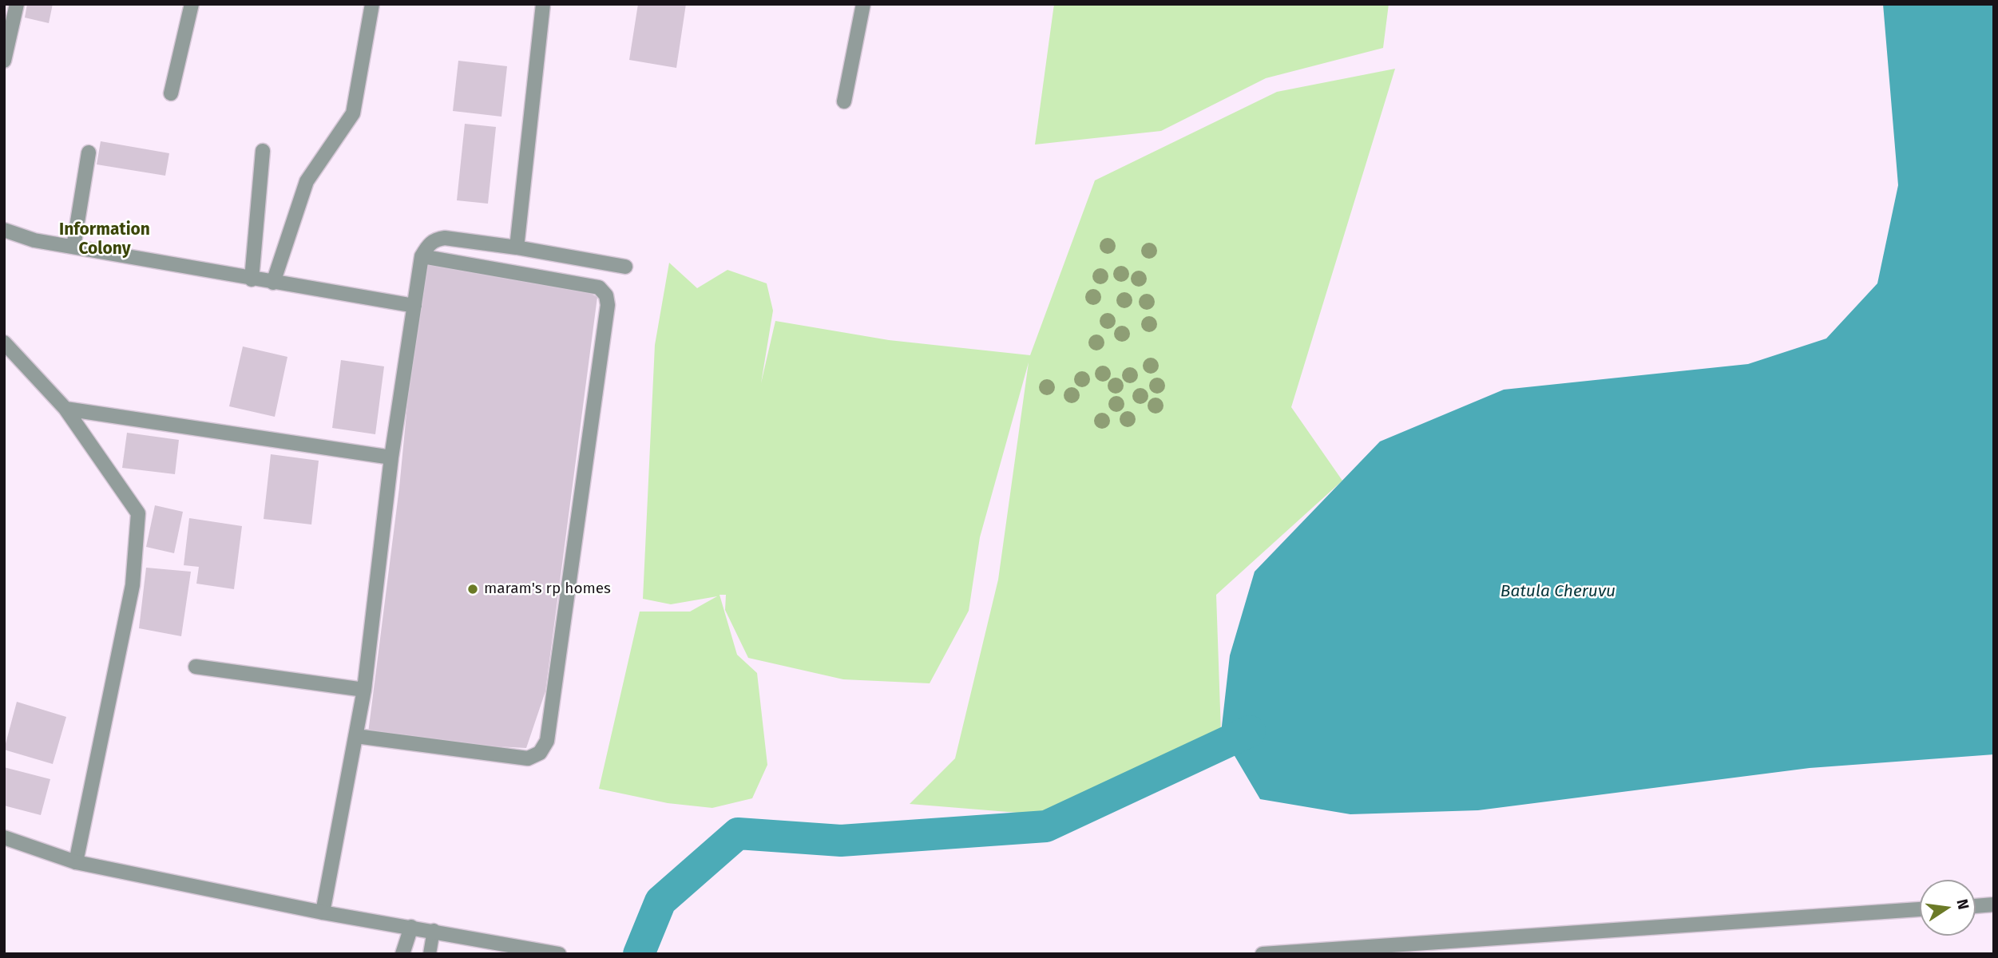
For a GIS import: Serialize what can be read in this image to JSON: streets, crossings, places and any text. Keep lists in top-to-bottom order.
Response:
{
  "districts": ["Information Colony"],
  "water": ["Batula Cheruvu"],
  "places": ["maram's rp homes"],
  "north": "right"
}
